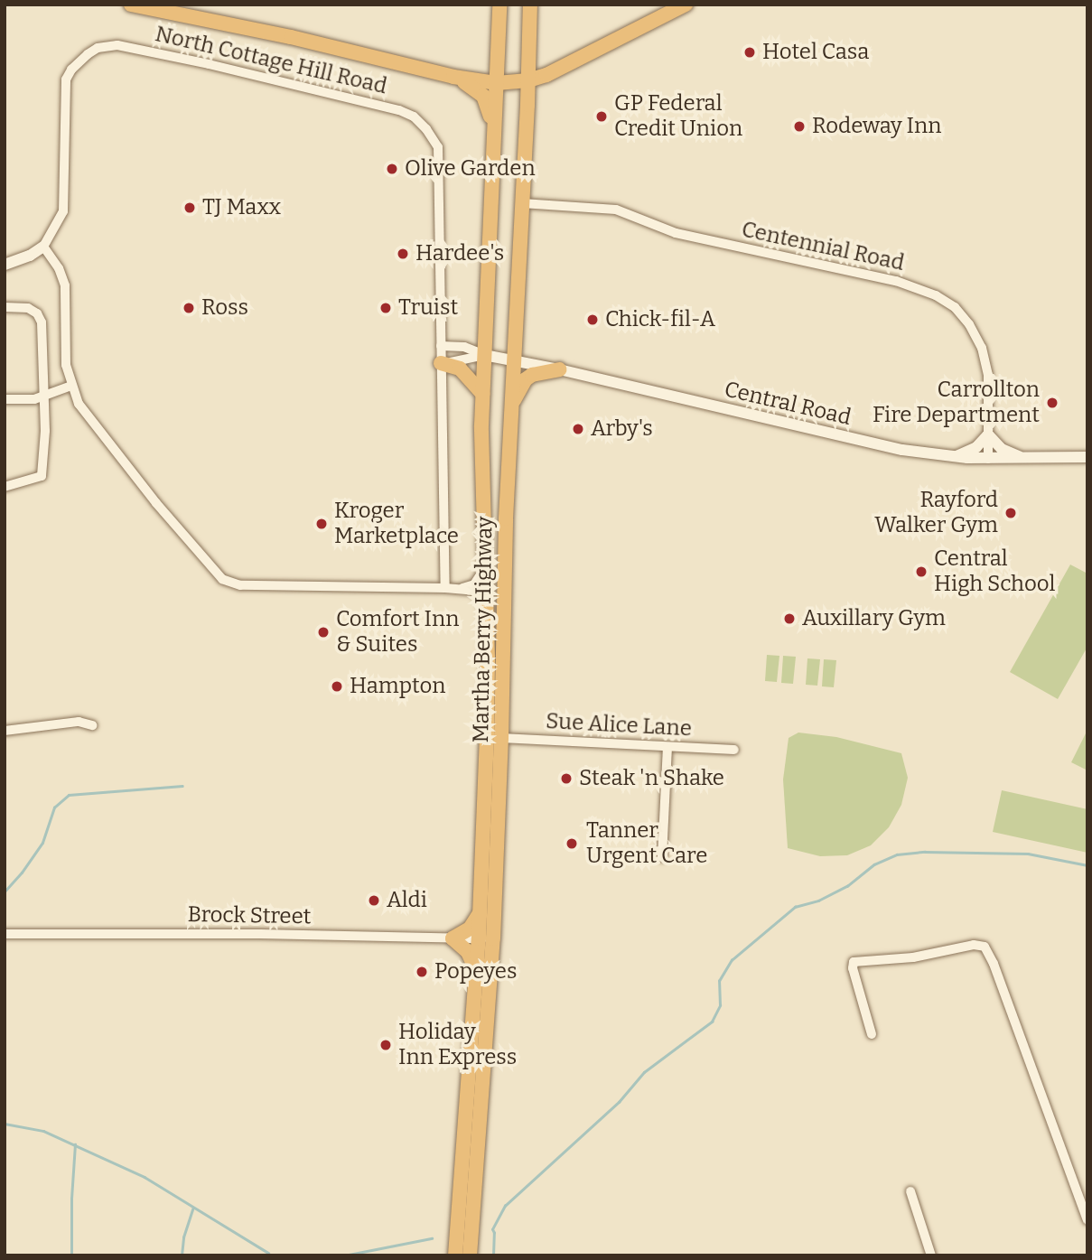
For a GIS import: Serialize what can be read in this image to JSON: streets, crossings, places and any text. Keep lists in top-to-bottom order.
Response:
{
  "streets": {
    "highway": ["Martha Berry Highway"],
    "street": [
      "North Cottage Hill Road",
      "Centennial Road",
      "Central Road",
      "Sue Alice Lane",
      "Brock Street"
    ]
  },
  "crossings": [
    ["North Cottage Hill Road", "Central Road"],
    ["Centennial Road", "Central Road"],
    ["Centennial Road", "Martha Berry Highway"],
    ["Central Road", "Martha Berry Highway"],
    ["Martha Berry Highway", "Sue Alice Lane"],
    ["Martha Berry Highway", "Brock Street"]
  ],
  "places": [
    "Hotel Casa",
    "GP Federal Credit Union",
    "Rodeway Inn",
    "Olive Garden",
    "TJ Maxx",
    "Hardee's",
    "Ross",
    "Truist",
    "Chick-fil-A",
    "Carrollton Fire Department",
    "Arby's",
    "Rayford Walker Gym",
    "Kroger Marketplace",
    "Central High School",
    "Auxillary Gym",
    "Comfort Inn & Suites",
    "Hampton",
    "Steak 'n Shake",
    "Tanner Urgent Care",
    "Aldi",
    "Popeyes",
    "Holiday Inn Express"
  ]
}
